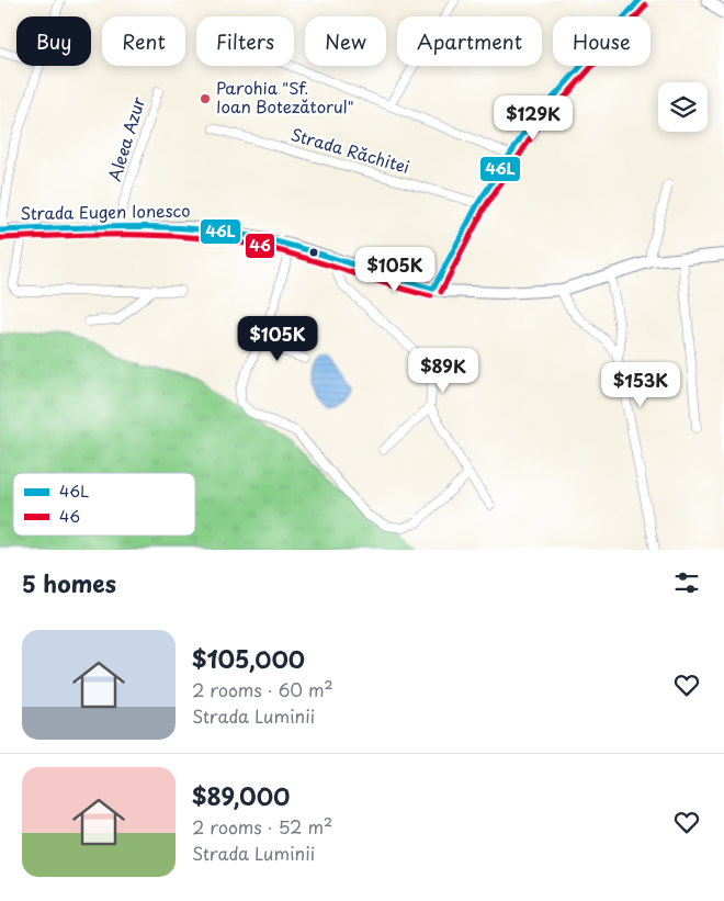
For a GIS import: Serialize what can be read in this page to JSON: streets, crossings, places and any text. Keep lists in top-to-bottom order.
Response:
{
  "streets": {
    "street": ["Aleea Azur", "Strada Răchitei", "Strada Eugen Ionesco"]
  },
  "crossings": [
    ["Aleea Azur", "Strada Eugen Ionesco"]
  ],
  "places": ["Parohia \"Sf. Ioan Botezătorul\""],
  "lines": ["transit line 46L", "transit line 46"],
  "legend": ["46L", "46"],
  "page": {
    "chip": [
      "Buy",
      "Rent",
      "Filters",
      "New",
      "Apartment",
      "House"
    ],
    "price": [
      "$129K",
      "$105K",
      "$105K",
      "$89K",
      "$153K"
    ],
    "heading": "5 homes",
    "list": [
      {
        "name": "$105,000",
        "note": "2 rooms · 60 m² · Strada Luminii"
      },
      {
        "name": "$89,000",
        "note": "2 rooms · 52 m² · Strada Luminii"
      }
    ]
  }
}
